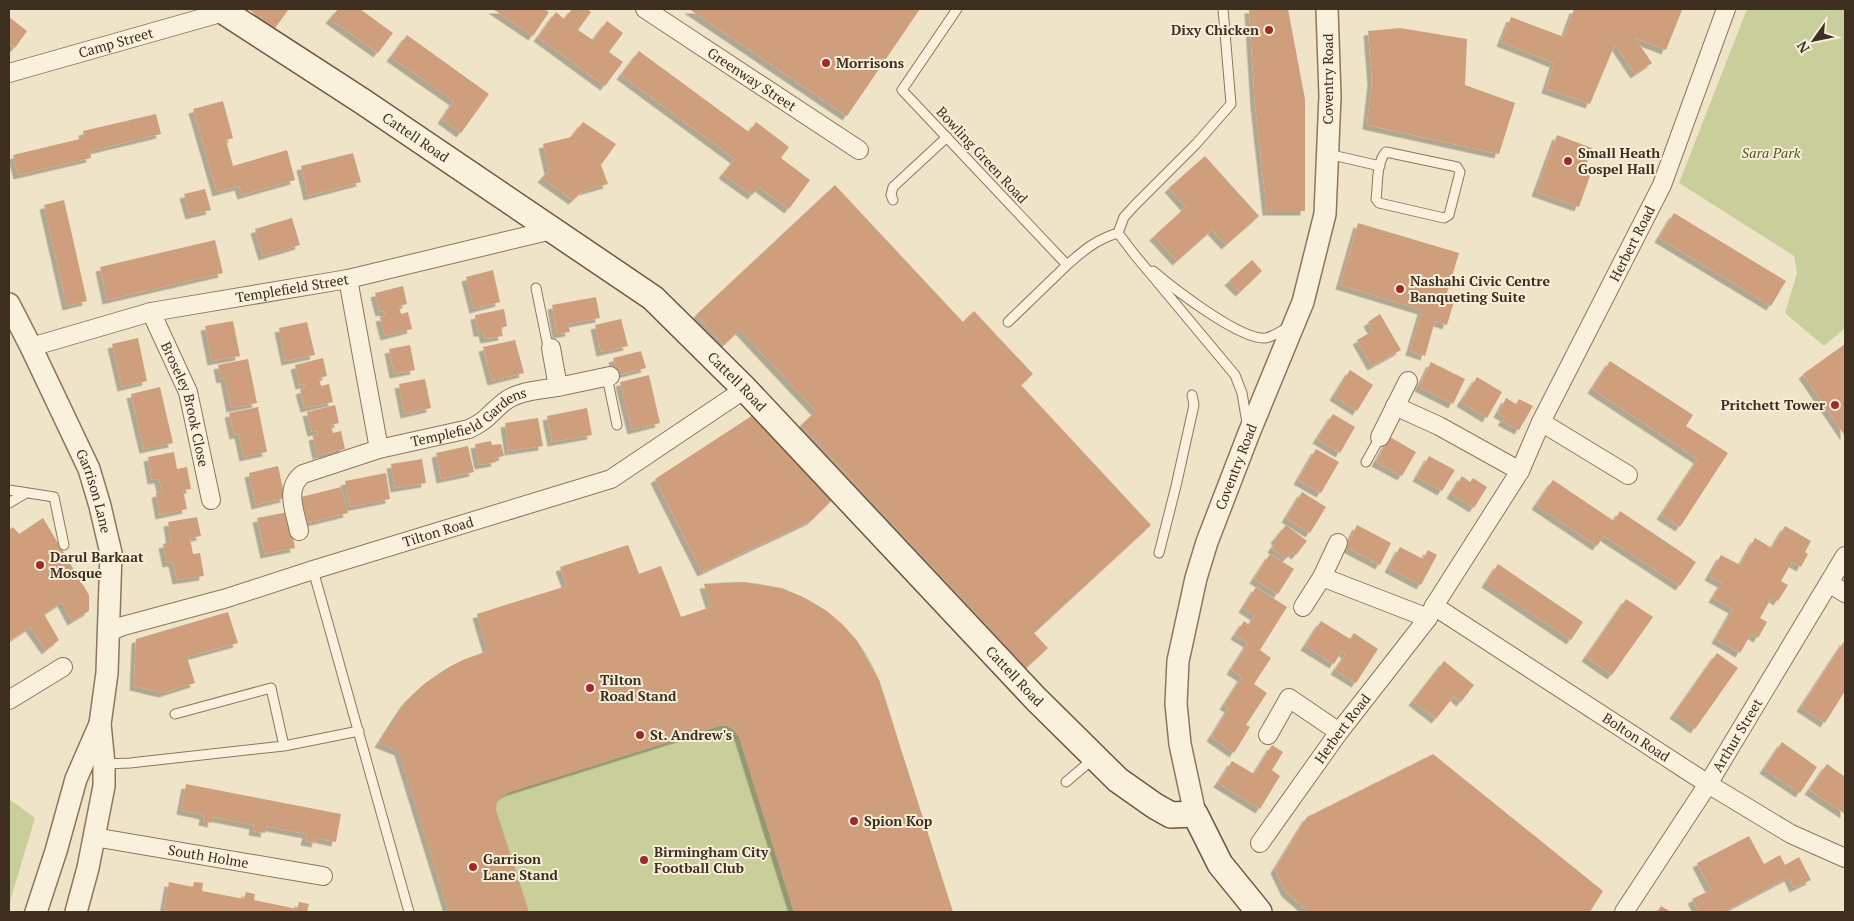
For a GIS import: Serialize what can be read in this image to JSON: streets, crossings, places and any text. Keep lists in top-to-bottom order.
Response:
{
  "streets": {
    "main road": ["Coventry Road", "Cattell Road"],
    "street": [
      "Camp Street",
      "Greenway Street",
      "Herbert Road",
      "Templefield Street",
      "Broseley Brook Close",
      "Templefield Gardens",
      "Garrison Lane",
      "Tilton Road",
      "Arthur Street",
      "Bolton Road",
      "South Holme"
    ],
    "lane": ["Bowling Green Road"]
  },
  "crossings": [
    ["Camp Street", "Cattell Road"],
    ["Coventry Road", "Cattell Road"],
    ["Cattell Road", "Templefield Street"],
    ["Cattell Road", "Tilton Road"],
    ["Herbert Road", "Bolton Road"],
    ["Templefield Street", "Broseley Brook Close"],
    ["Templefield Street", "Garrison Lane"],
    ["Garrison Lane", "Tilton Road"],
    ["Garrison Lane", "South Holme"],
    ["Arthur Street", "Bolton Road"]
  ],
  "parks": ["Sara Park"],
  "places": [
    "Dixy Chicken",
    "Morrisons",
    "Small Heath Gospel Hall",
    "Nashahi Civic Centre Banqueting Suite",
    "Pritchett Tower",
    "Darul Barkaat Mosque",
    "Tilton Road Stand",
    "St. Andrew's",
    "Spion Kop",
    "Birmingham City Football Club",
    "Garrison Lane Stand"
  ],
  "north": "bottom left"
}
